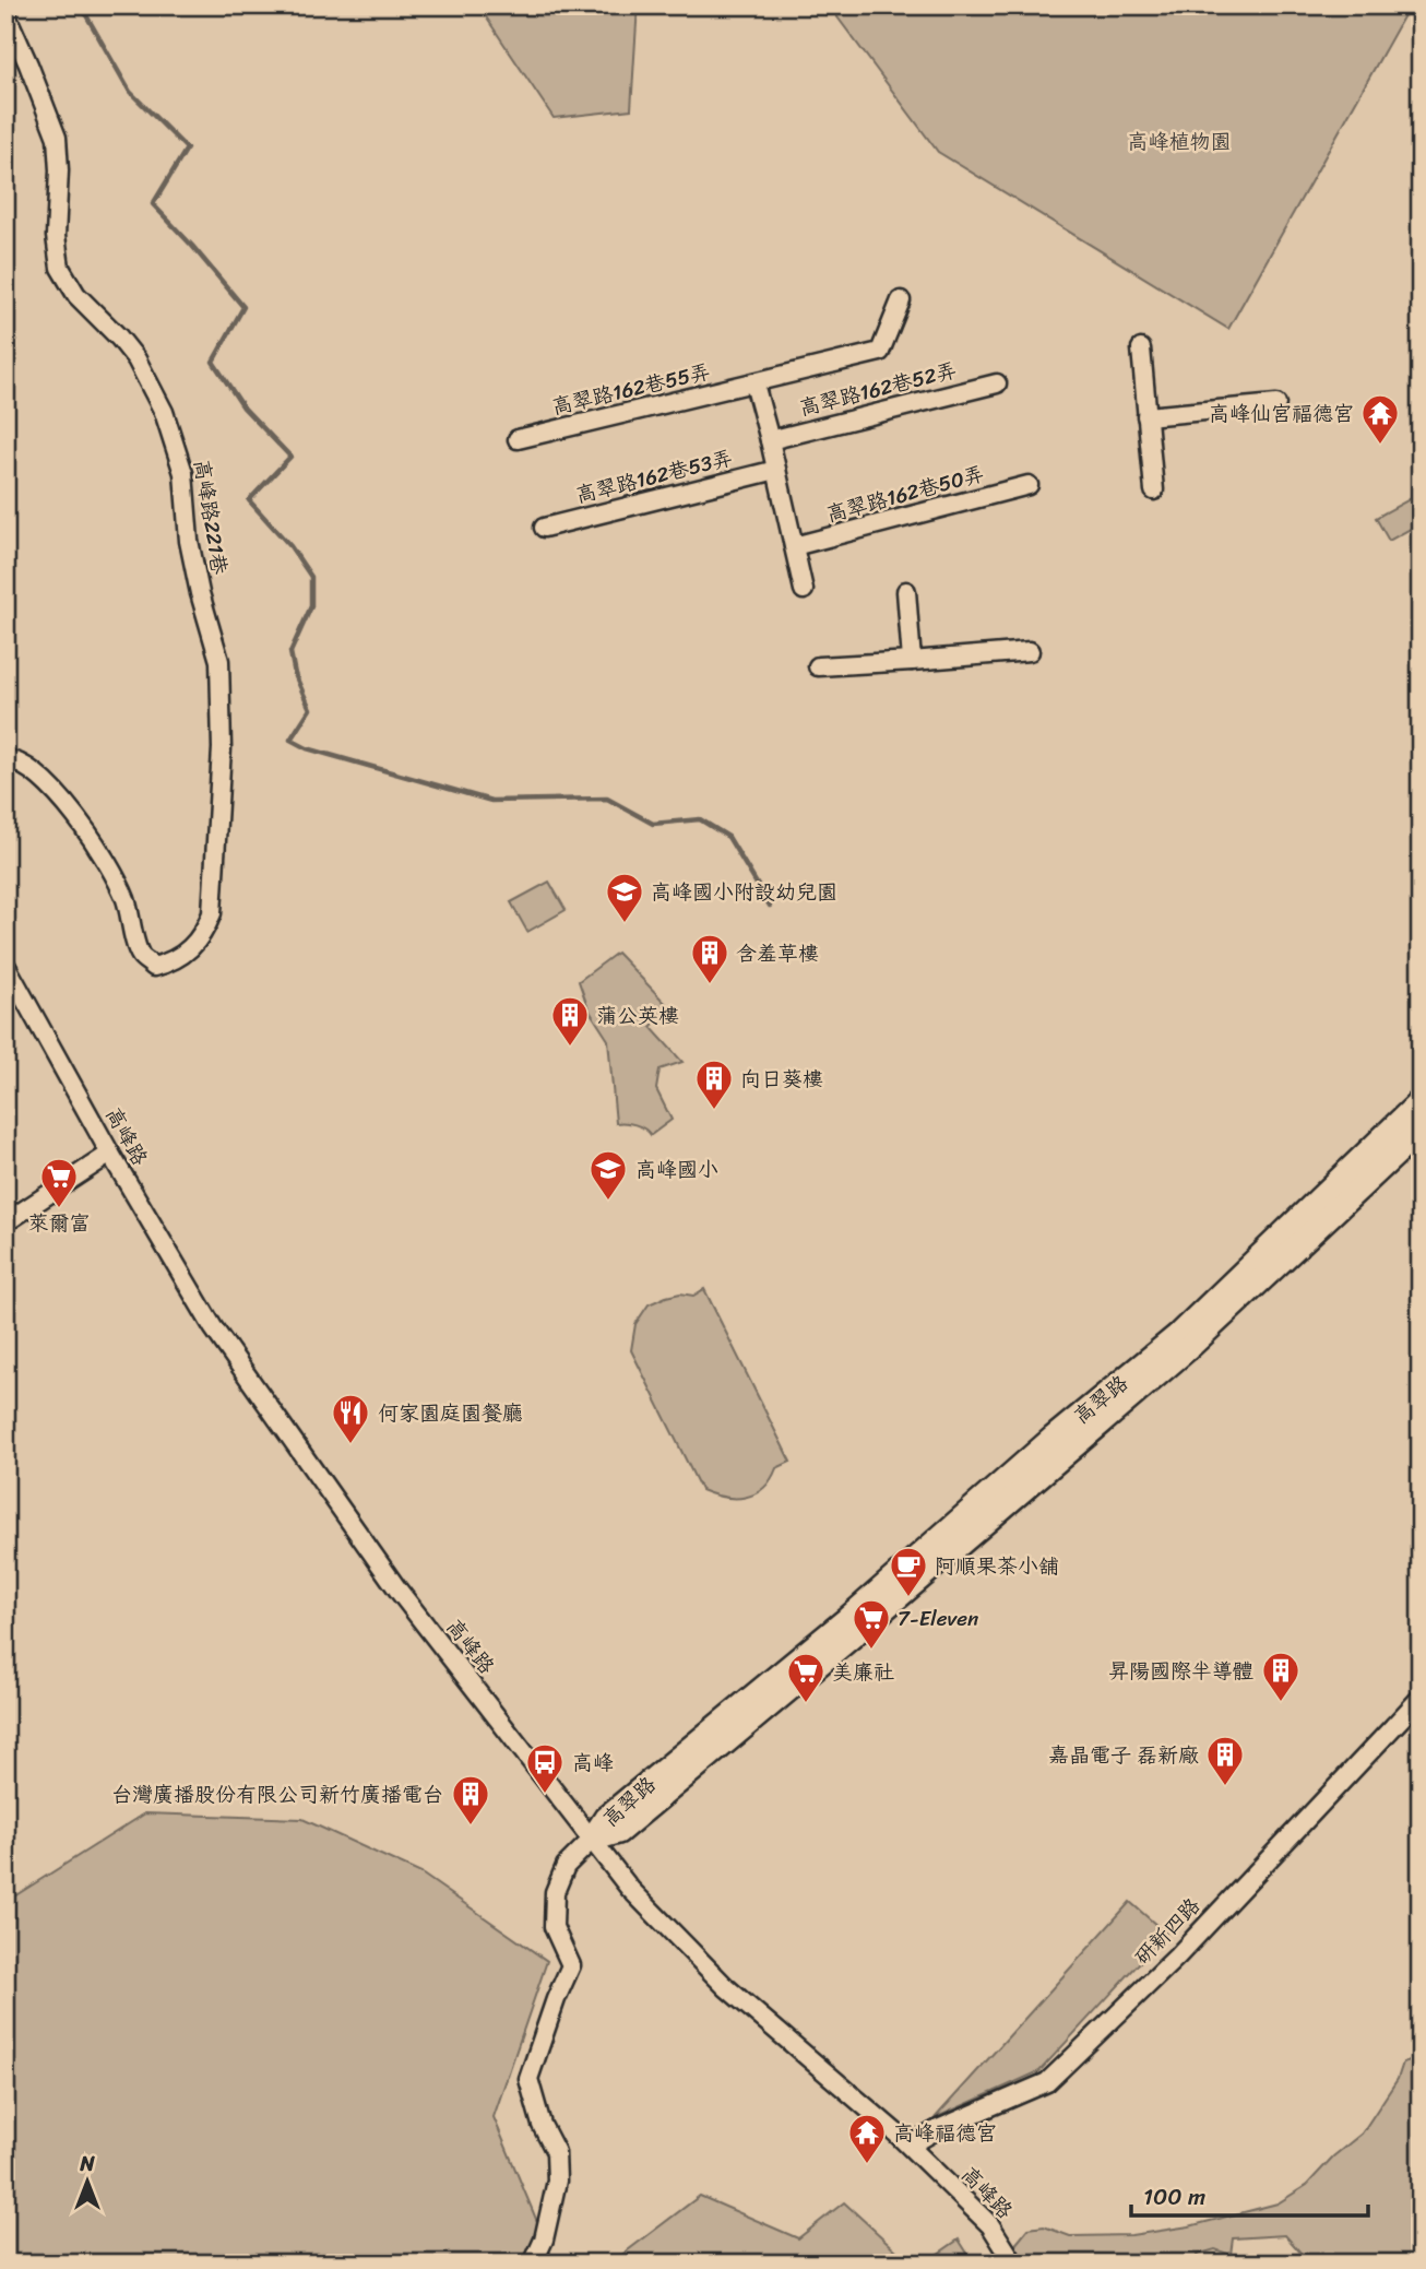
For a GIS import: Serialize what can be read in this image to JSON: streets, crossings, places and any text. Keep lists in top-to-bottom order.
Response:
{
  "streets": {
    "street": [
      "高翠路162巷55弄",
      "高翠路162巷52弄",
      "高翠路162巷53弄",
      "高翠路162巷50弄",
      "高峰路221巷",
      "高峰路",
      "高翠路",
      "研新四路"
    ]
  },
  "crossings": [
    ["高峰路", "高翠路"],
    ["高峰路", "研新四路"]
  ],
  "parks": ["高峰植物園"],
  "places": {
    "temple": ["高峰仙宮福德宮", "高峰福德宮"],
    "school or university": ["高峰國小附設幼兒園", "高峰國小"],
    "building": [
      "含羞草樓",
      "蒲公英樓",
      "向日葵樓",
      "昇陽國際半導體",
      "嘉晶電子 磊新廠",
      "台灣廣播股份有限公司新竹廣播電台"
    ],
    "supermarket": ["萊爾富", "7-Eleven", "美廉社"],
    "restaurant": ["何家園庭園餐廳"],
    "cafe": ["阿順果茶小舖"],
    "bus stop": ["高峰"]
  },
  "scale_bar": "100 m",
  "north": "top"
}
